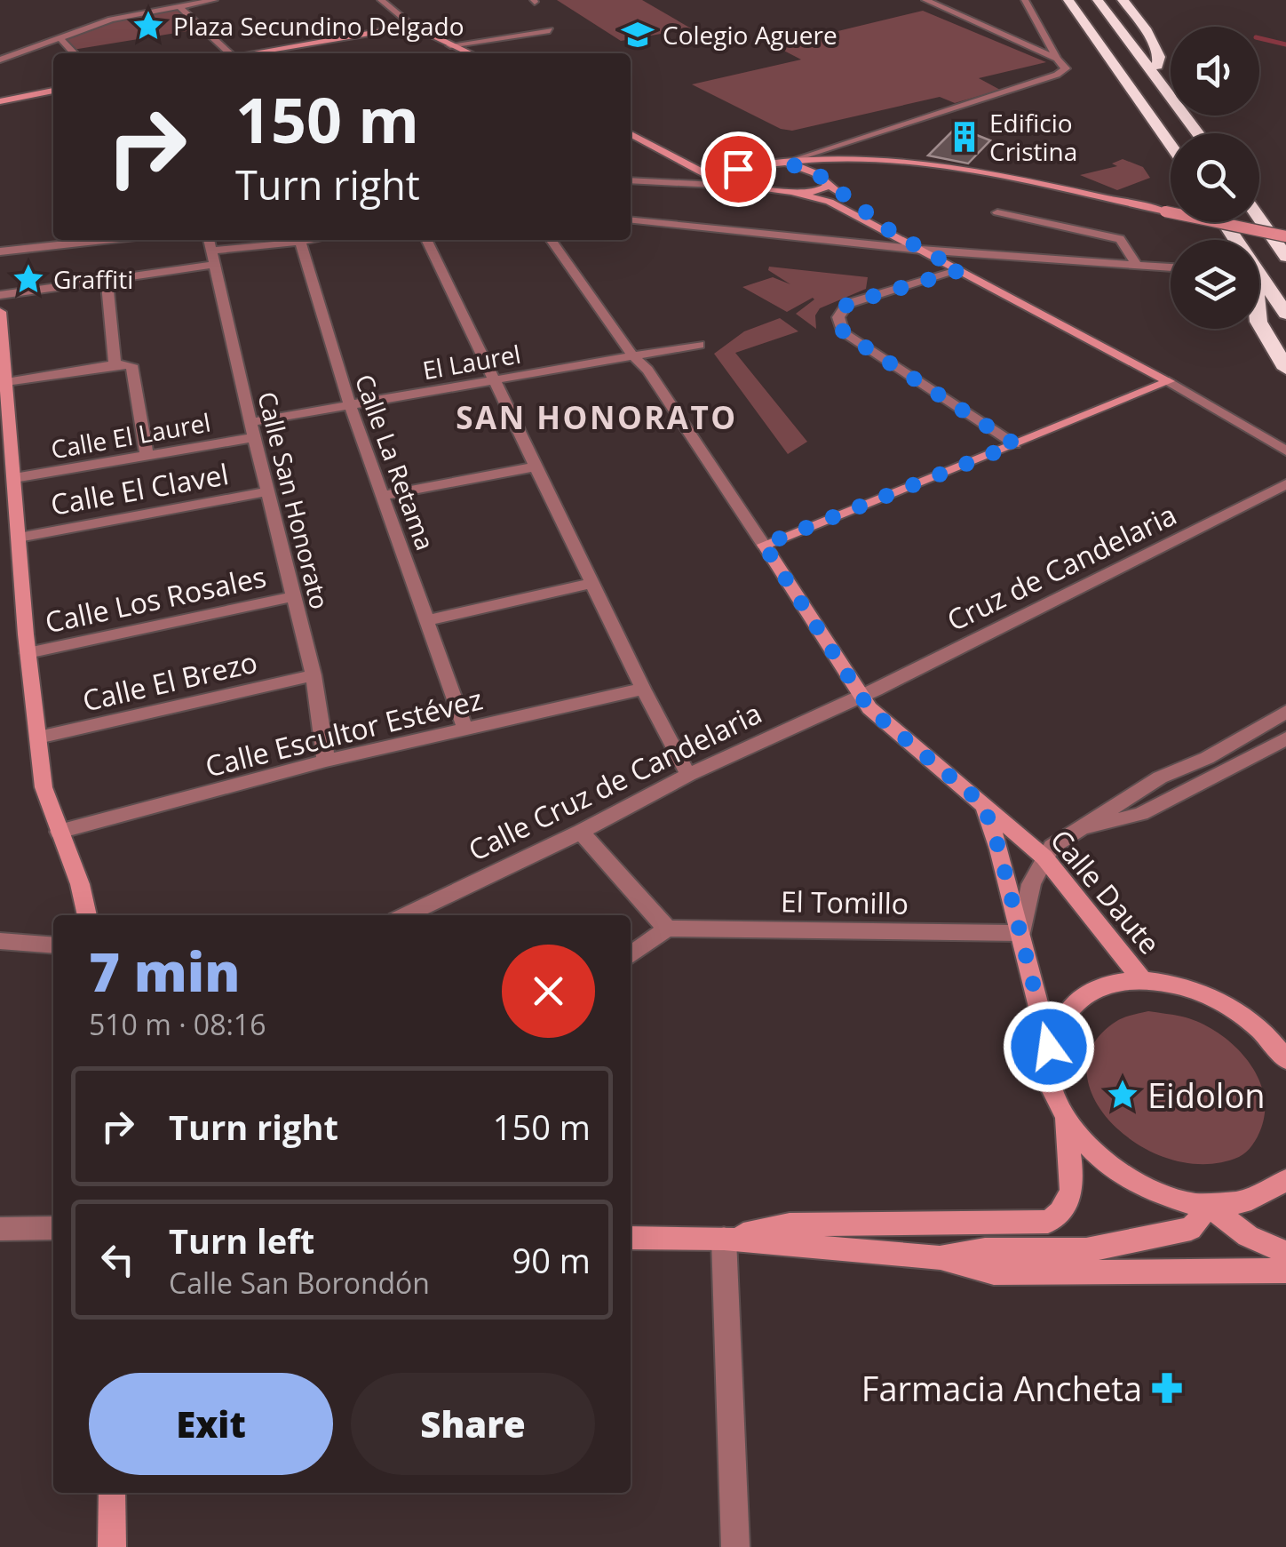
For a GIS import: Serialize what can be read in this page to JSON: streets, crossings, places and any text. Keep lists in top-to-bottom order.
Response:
{
  "streets": {
    "street": [
      "El Laurel",
      "Calle El Laurel",
      "Calle La Retama",
      "Calle El Clavel",
      "Calle San Honorato",
      "Cruz de Candelaria",
      "Calle Los Rosales",
      "Calle El Brezo",
      "Calle Escultor Estévez",
      "Calle Cruz de Candelaria",
      "Calle Daute",
      "El Tomillo"
    ]
  },
  "crossings": [
    ["El Laurel", "Calle El Laurel"],
    ["El Laurel", "Calle La Retama"],
    ["El Laurel", "Calle San Honorato"],
    ["El Laurel", "Calle Daute"],
    ["Calle El Laurel", "Calle San Honorato"],
    ["Calle La Retama", "Calle Escultor Estévez"],
    ["Calle El Clavel", "Calle San Honorato"],
    ["Calle San Honorato", "Calle Los Rosales"],
    ["Calle San Honorato", "Calle El Brezo"],
    ["Calle San Honorato", "Calle Escultor Estévez"],
    ["Cruz de Candelaria", "Calle Cruz de Candelaria"],
    ["Cruz de Candelaria", "Calle Daute"],
    ["Calle Cruz de Candelaria", "Calle Daute"]
  ],
  "districts": ["SAN HONORATO"],
  "places": {
    "place": ["Plaza Secundino Delgado", "Graffiti", "Eidolon"],
    "school or university": ["Colegio Aguere"],
    "building": ["Edificio Cristina"],
    "pharmacy": ["Farmacia Ancheta"]
  },
  "page": {
    "turn": ["150 m", "Turn right"],
    "heading": ["7 min", "510 m · 08:16"],
    "list": [
      {
        "name": "Turn right",
        "value": "150 m"
      },
      {
        "name": "Turn left",
        "note": "Calle San Borondón",
        "value": "90 m"
      }
    ],
    "buttons": ["Exit", "Share"]
  }
}
